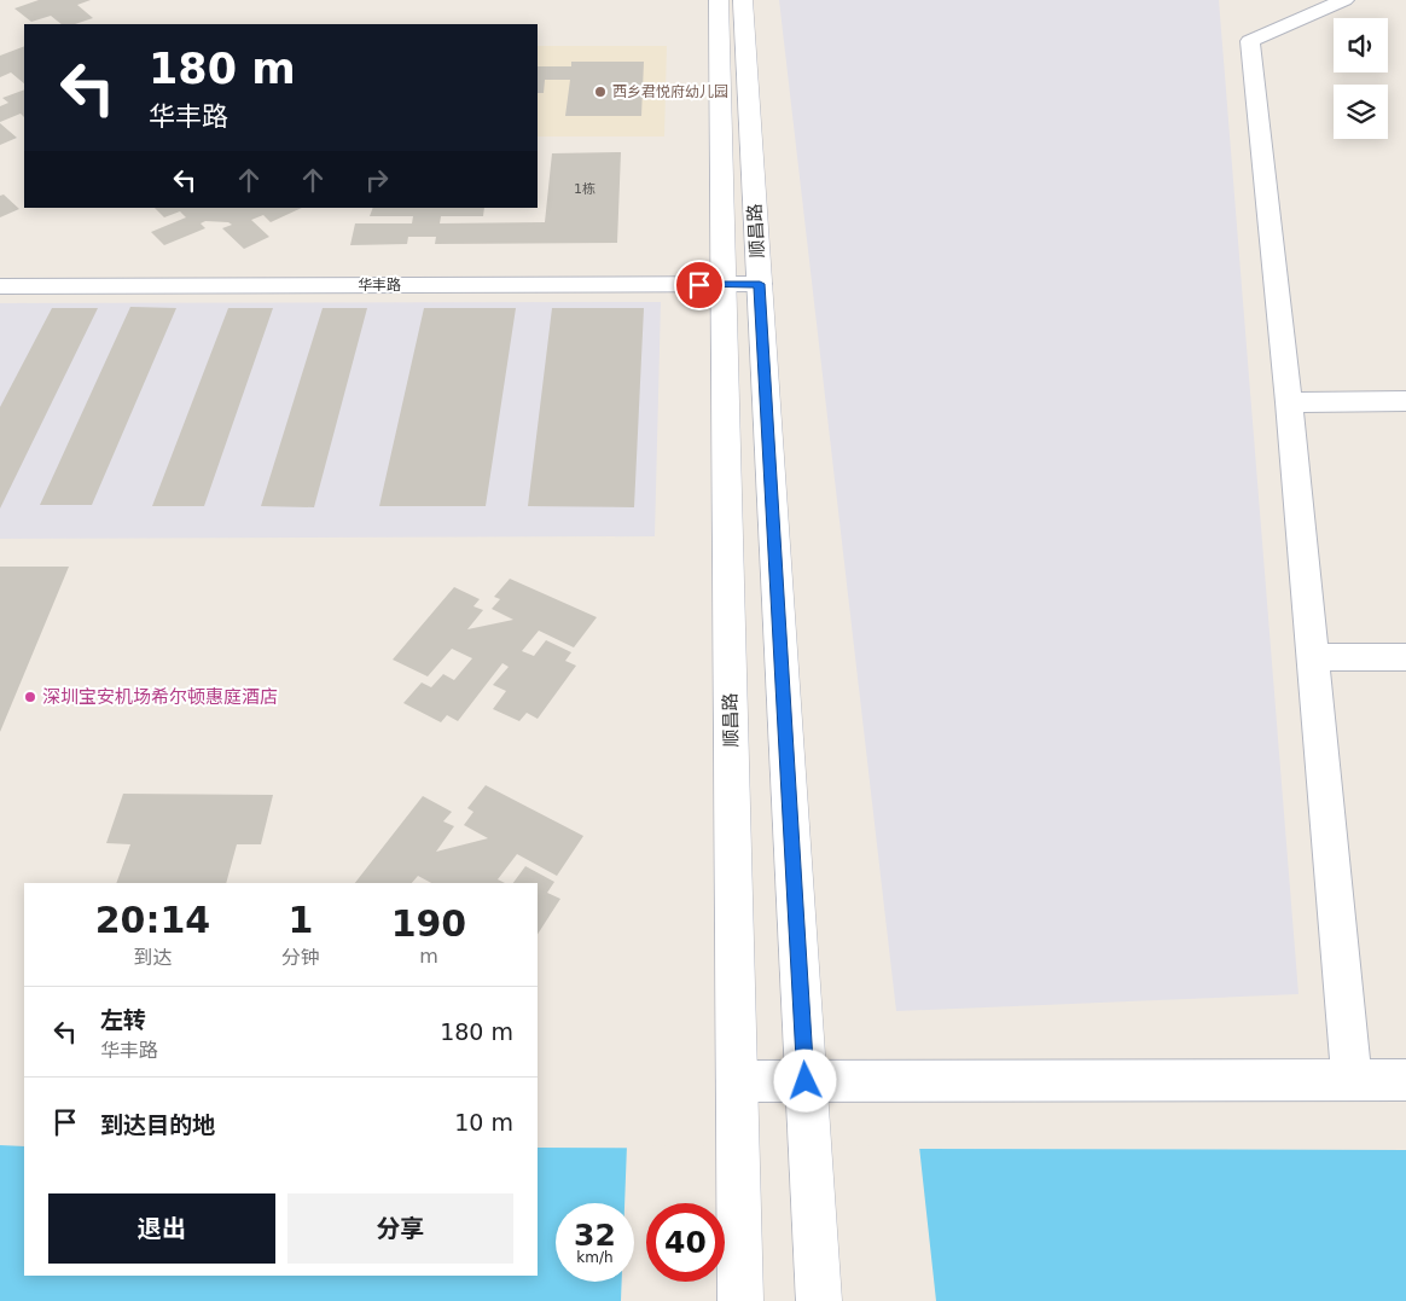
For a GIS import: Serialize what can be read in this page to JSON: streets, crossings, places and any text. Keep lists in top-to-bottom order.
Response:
{
  "streets": {
    "street": ["顺昌路", "华丰路"]
  },
  "crossings": [
    ["顺昌路", "华丰路"]
  ],
  "places": ["西乡君悦府幼儿园", "深圳宝安机场希尔顿惠庭酒店"],
  "house_numbers": ["1栋"],
  "page": {
    "turn": ["180 m", "华丰路"],
    "eta": [
      "20:14",
      "到达",
      "1",
      "分钟",
      "190",
      "m"
    ],
    "list": [
      {
        "name": "左转",
        "note": "华丰路",
        "value": "180 m"
      },
      {
        "name": "到达目的地",
        "value": "10 m"
      }
    ],
    "buttons": ["退出", "分享"],
    "speed": "32 km/h",
    "limit": "40"
  }
}
